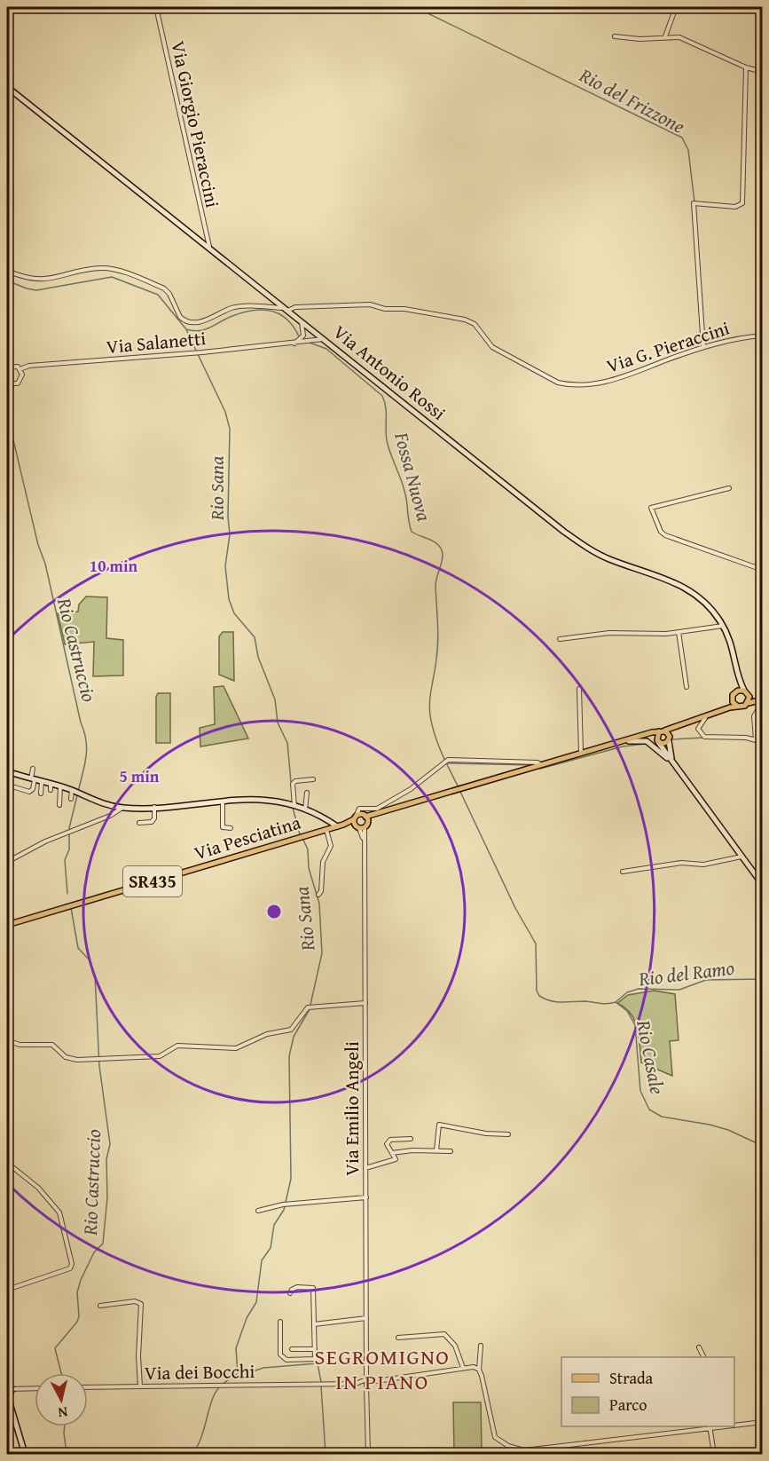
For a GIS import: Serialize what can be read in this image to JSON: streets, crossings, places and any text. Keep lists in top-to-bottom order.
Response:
{
  "streets": {
    "main road": ["Via Antonio Rossi", "Via Pesciatina", "SR435"],
    "street": [
      "Via Giorgio Pieraccini",
      "Via Salanetti",
      "Via G. Pieraccini",
      "Via Emilio Angeli",
      "Via dei Bocchi"
    ]
  },
  "crossings": [
    ["Via Giorgio Pieraccini", "Via Antonio Rossi"],
    ["Via Salanetti", "Via Antonio Rossi"],
    ["Via G. Pieraccini", "Via Antonio Rossi"],
    ["Via Pesciatina", "Via Emilio Angeli"],
    ["Via Emilio Angeli", "Via dei Bocchi"]
  ],
  "districts": ["SEGROMIGNO IN PIANO"],
  "water": [
    "Rio del Frizzone",
    "Fossa Nuova",
    "Rio Sana",
    "Rio Castruccio",
    "Rio del Ramo",
    "Rio Casale"
  ],
  "legend": ["Strada", "Parco"],
  "north": "bottom",
  "rings": ["10 min", "5 min"]
}
